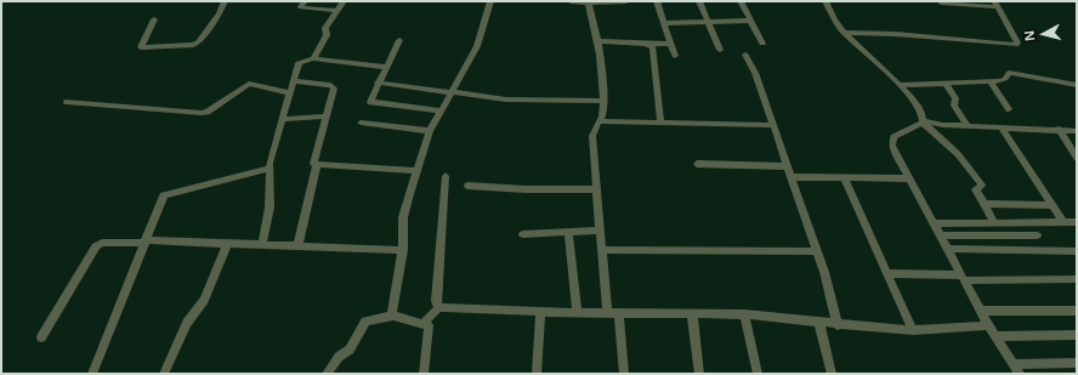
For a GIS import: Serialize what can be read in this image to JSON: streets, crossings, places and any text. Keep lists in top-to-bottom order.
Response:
{
  "north": "left"
}
